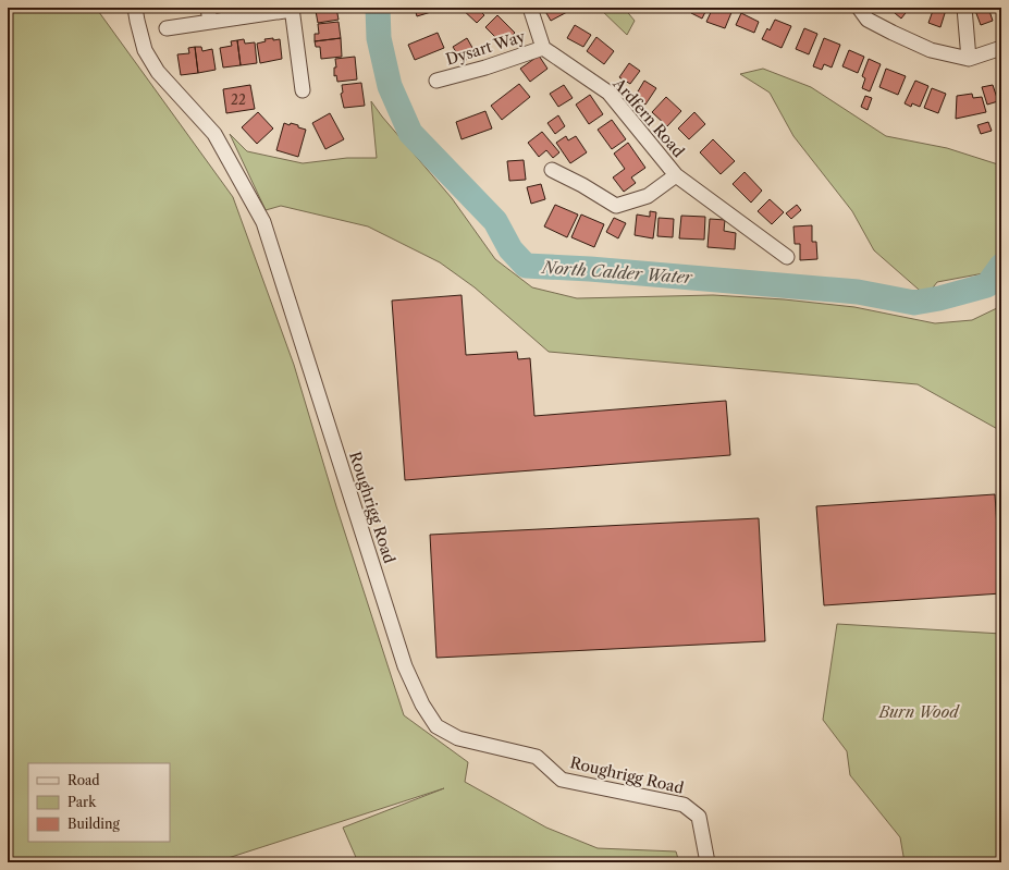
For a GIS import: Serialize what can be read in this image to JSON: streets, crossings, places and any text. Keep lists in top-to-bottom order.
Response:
{
  "streets": {
    "street": ["Dysart Way", "Ardfern Road", "Roughrigg Road"]
  },
  "crossings": [
    ["Dysart Way", "Ardfern Road"]
  ],
  "water": ["North Calder Water"],
  "parks": ["Burn Wood"],
  "house_numbers": ["22"],
  "legend": ["Road", "Park", "Building"]
}
